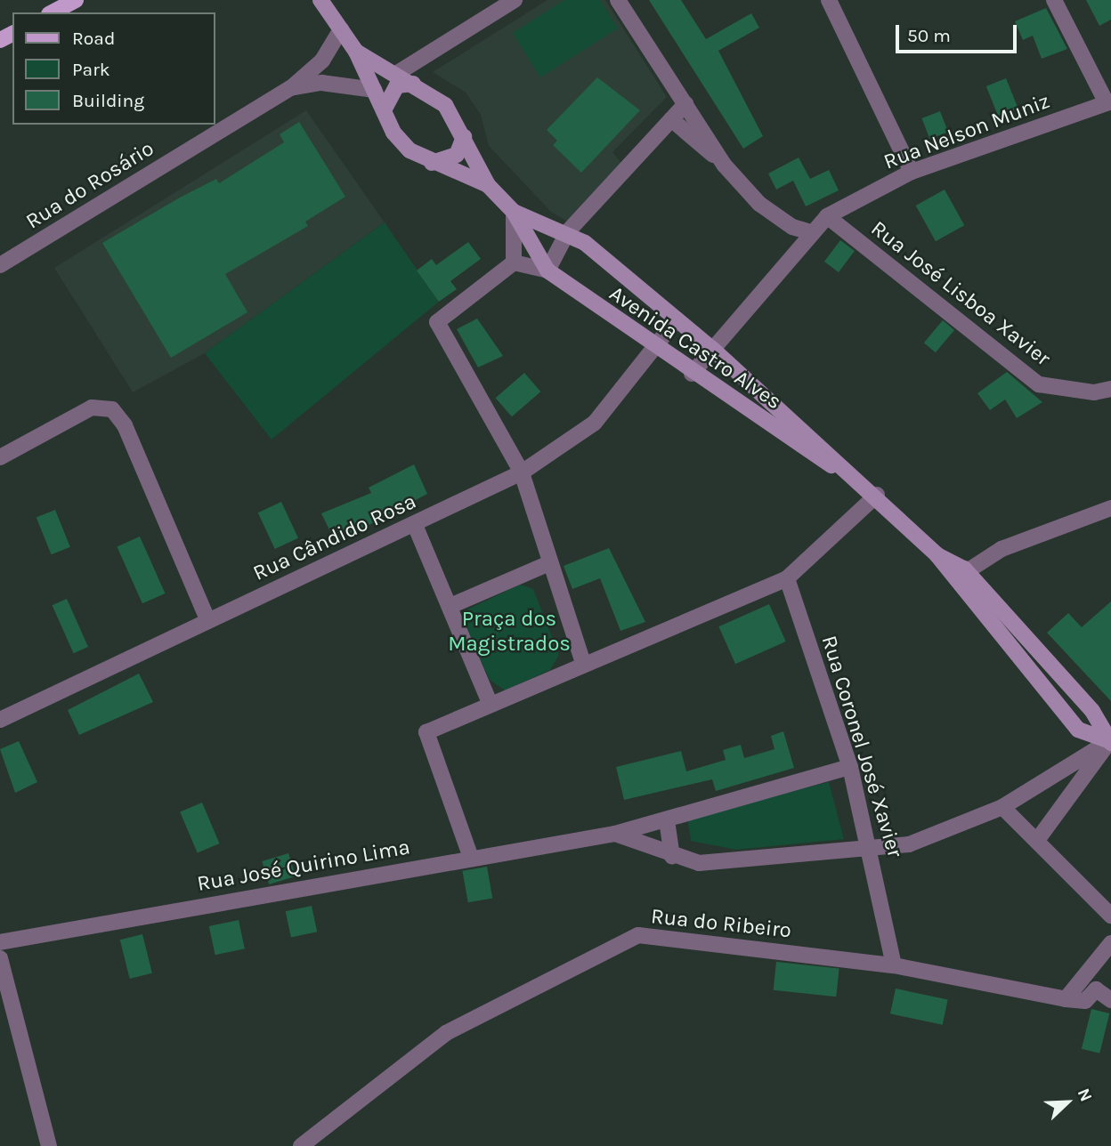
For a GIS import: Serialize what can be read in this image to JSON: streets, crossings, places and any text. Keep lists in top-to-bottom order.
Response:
{
  "streets": {
    "street": [
      "Rua Nelson Muniz",
      "Rua do Rosário",
      "Rua José Lisboa Xavier",
      "Avenida Castro Alves",
      "Rua Cândido Rosa",
      "Rua Coronel José Xavier",
      "Rua José Quirino Lima",
      "Rua do Ribeiro"
    ]
  },
  "crossings": [
    ["Rua Nelson Muniz", "Rua José Lisboa Xavier"],
    ["Rua Nelson Muniz", "Avenida Castro Alves"],
    ["Rua do Rosário", "Avenida Castro Alves"],
    ["Avenida Castro Alves", "Rua Cândido Rosa"],
    ["Rua Coronel José Xavier", "Rua José Quirino Lima"],
    ["Rua Coronel José Xavier", "Rua do Ribeiro"]
  ],
  "parks": ["Praça dos Magistrados"],
  "legend": ["Road", "Park", "Building"],
  "scale_bar": "50 m",
  "north": "top right"
}
